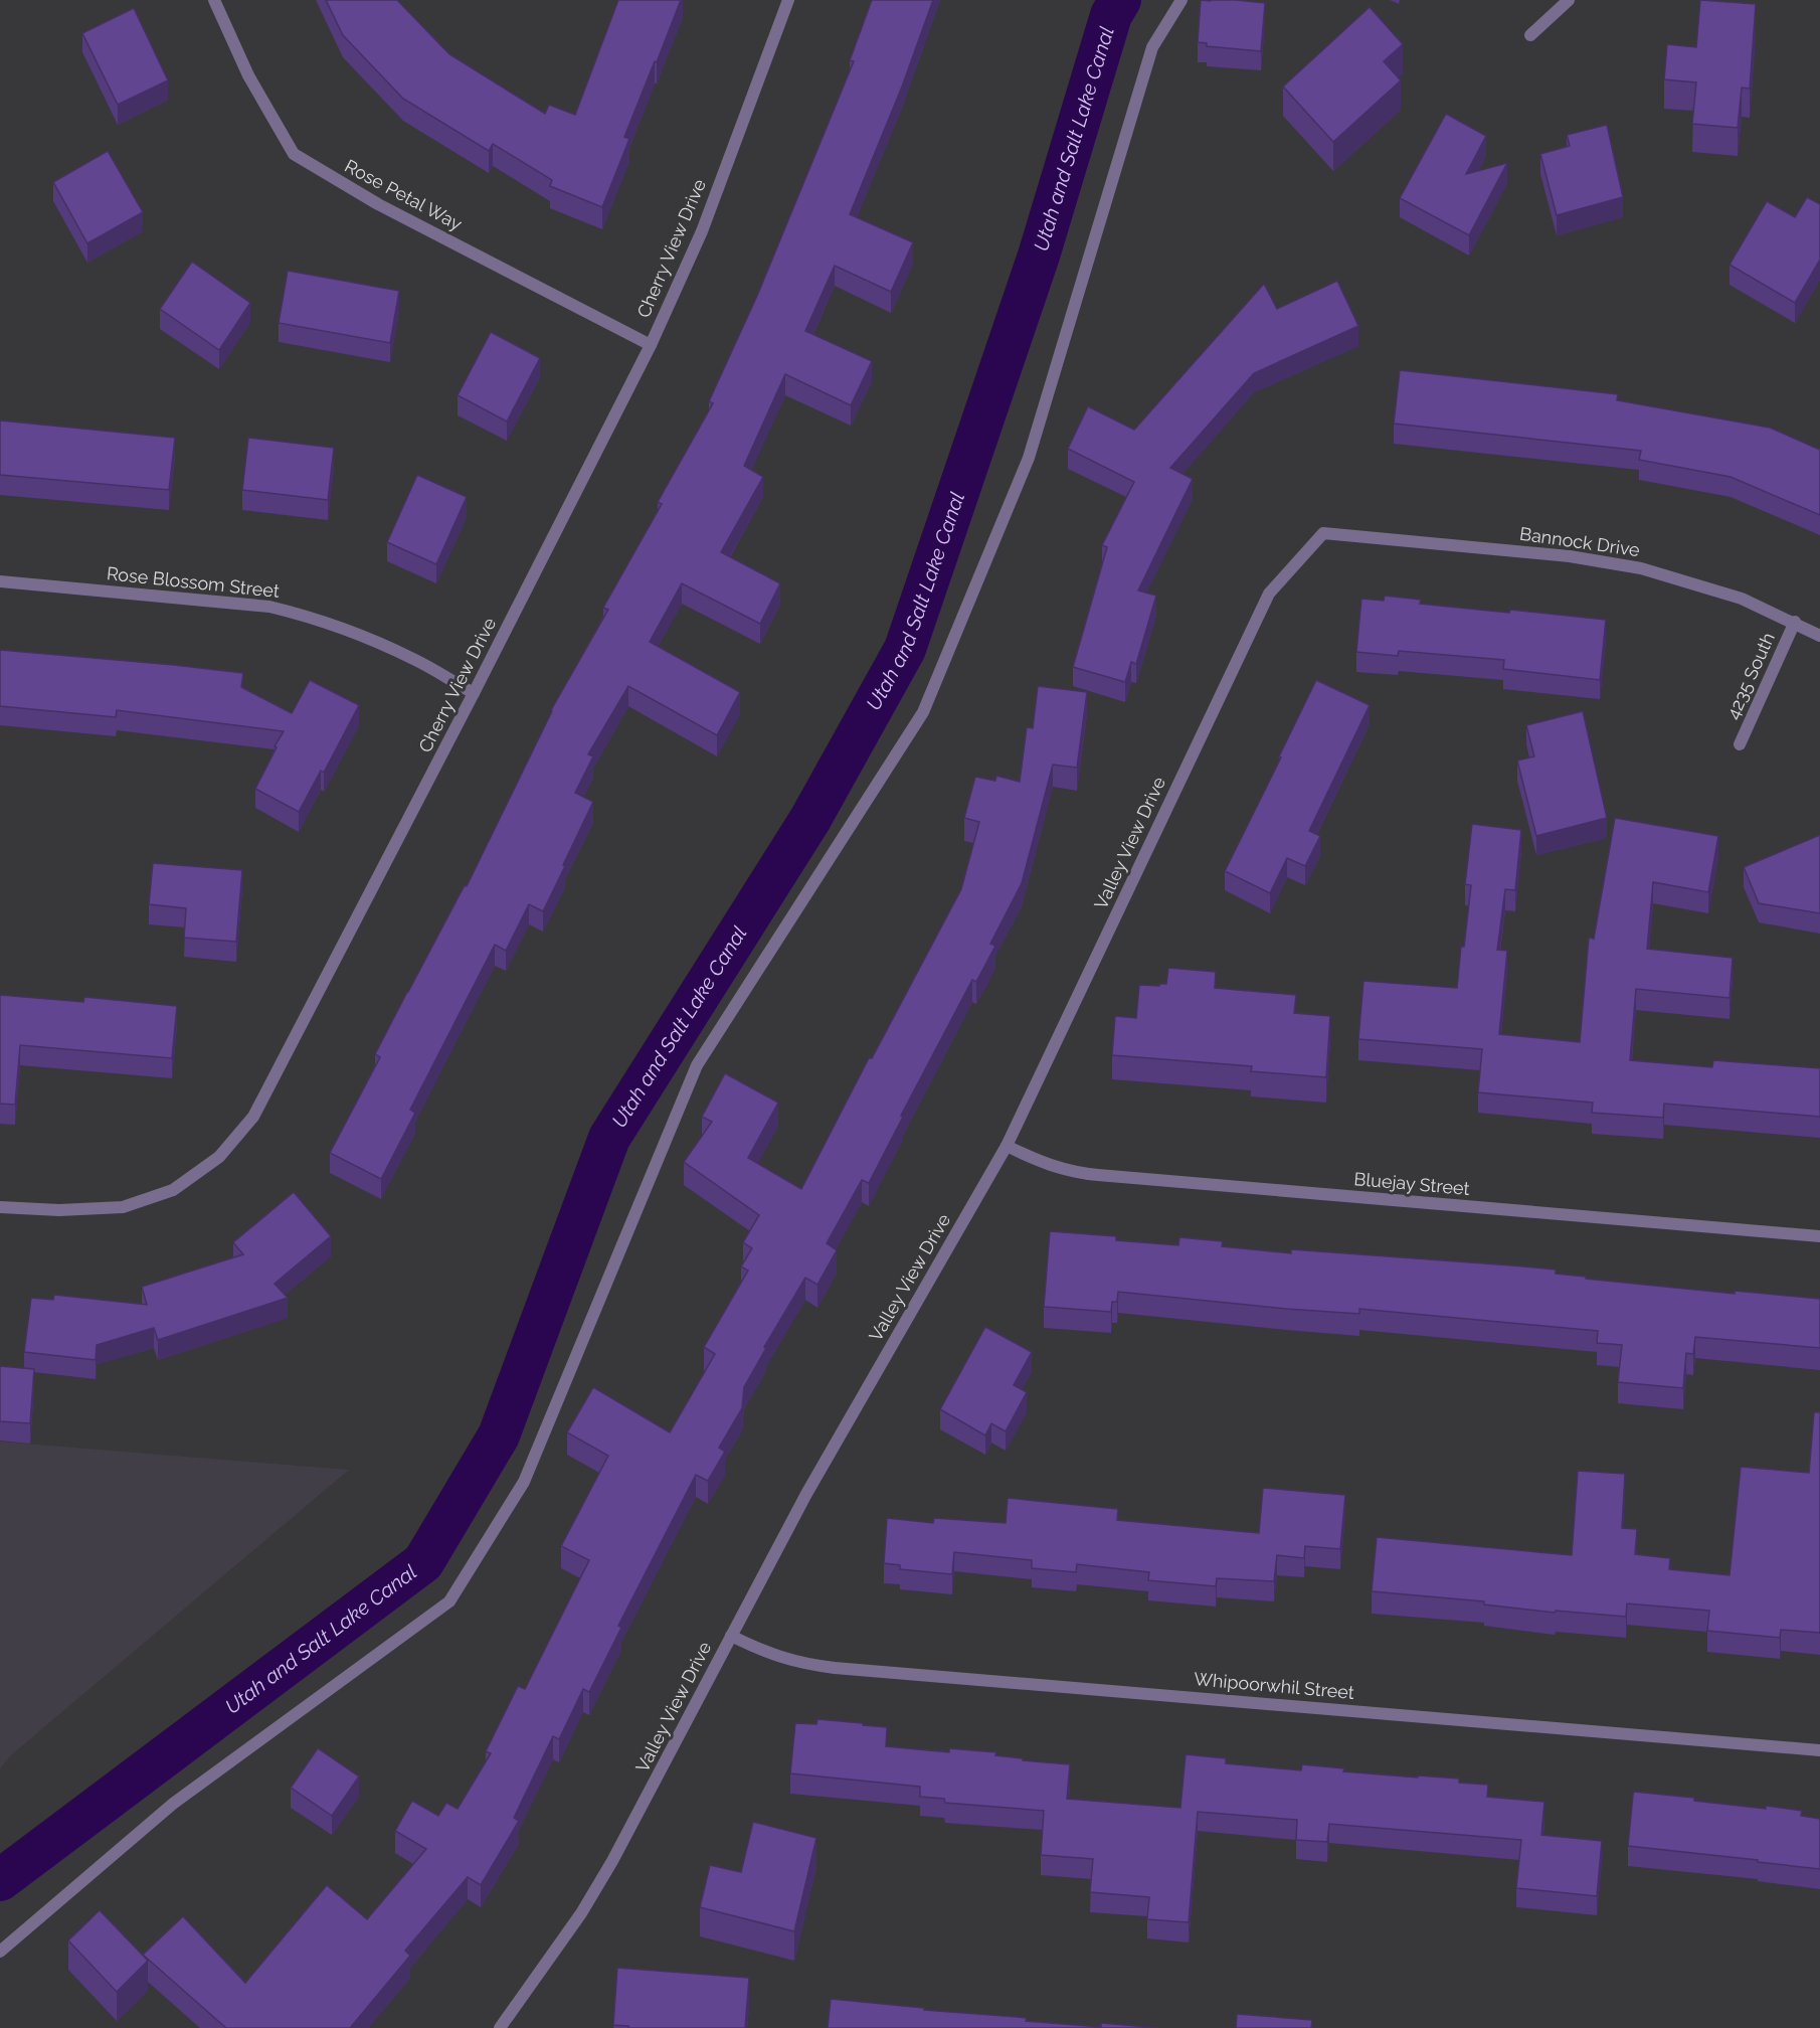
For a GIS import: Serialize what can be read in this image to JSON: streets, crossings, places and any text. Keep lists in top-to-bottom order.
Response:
{
  "streets": {
    "street": [
      "Rose Petal Way",
      "Cherry View Drive",
      "Bannock Drive",
      "Rose Blossom Street",
      "4235 South",
      "Valley View Drive",
      "Bluejay Street",
      "Whipoorwhil Street"
    ]
  },
  "crossings": [
    ["Rose Petal Way", "Cherry View Drive"],
    ["Cherry View Drive", "Rose Blossom Street"],
    ["Bannock Drive", "4235 South"],
    ["Bannock Drive", "Valley View Drive"],
    ["Valley View Drive", "Bluejay Street"],
    ["Valley View Drive", "Whipoorwhil Street"]
  ],
  "water": ["Utah and Salt Lake Canal"]
}
